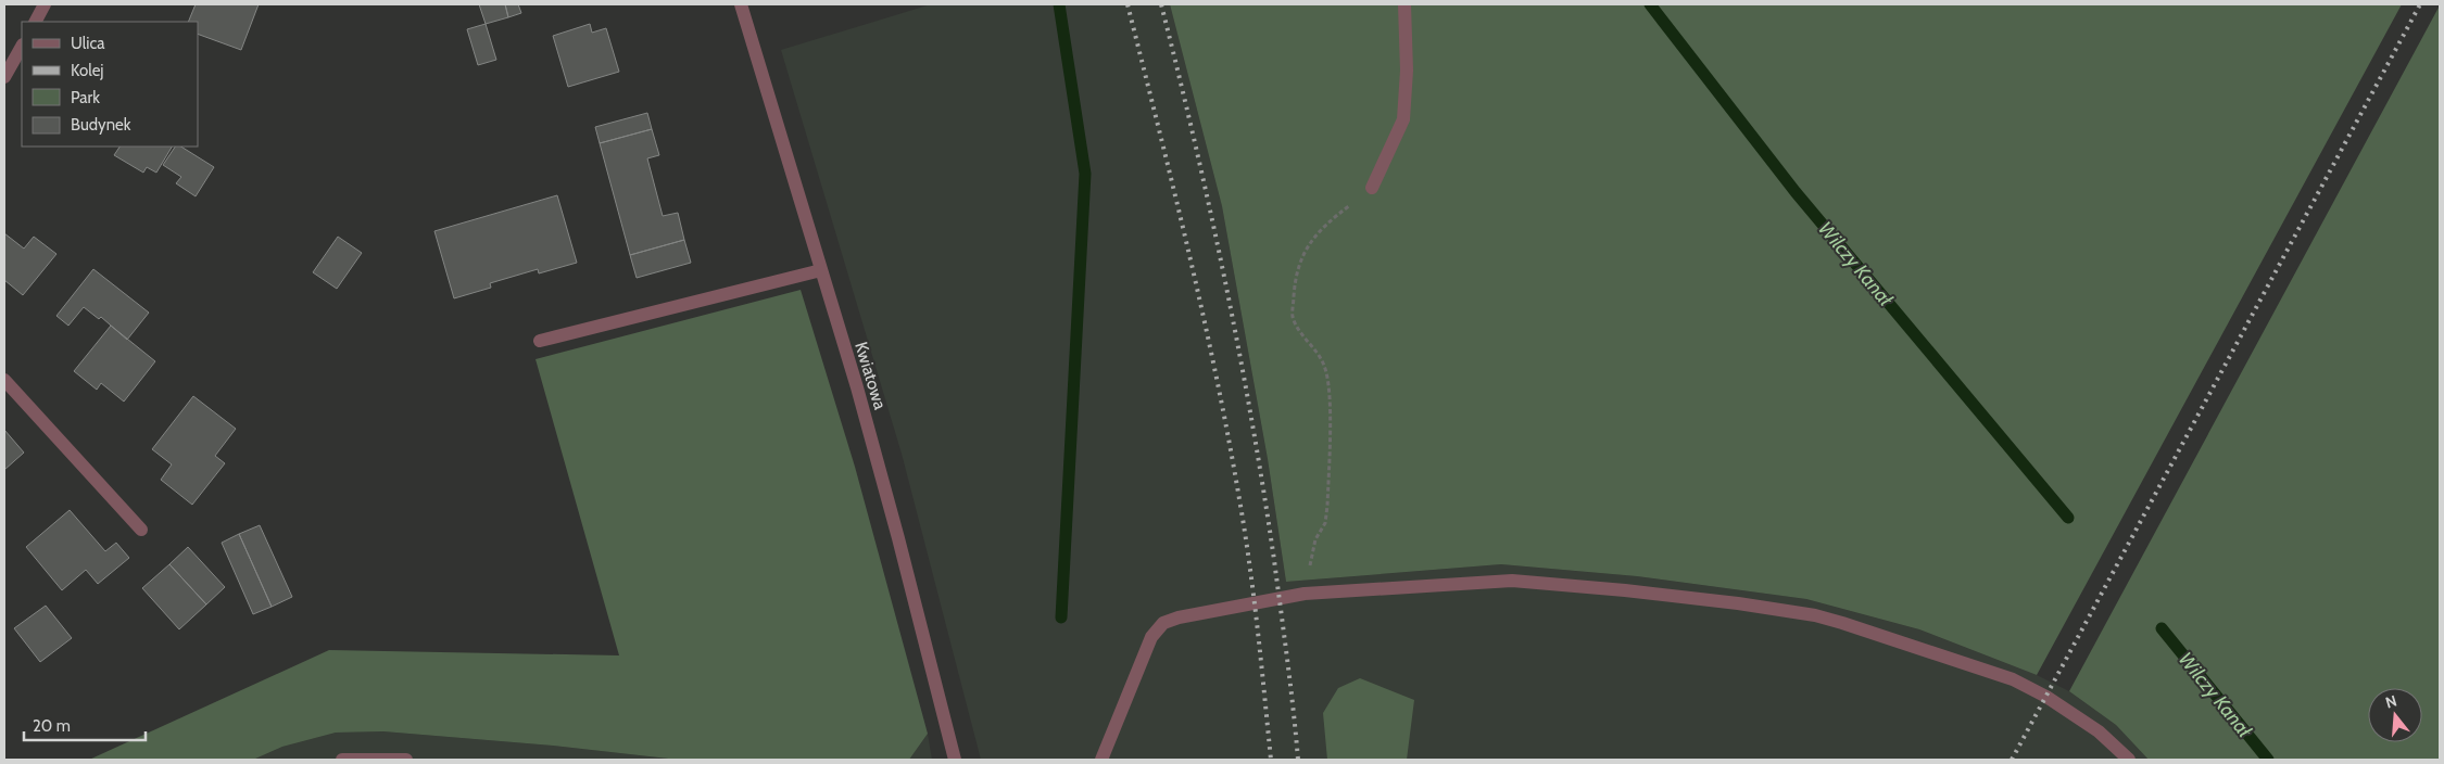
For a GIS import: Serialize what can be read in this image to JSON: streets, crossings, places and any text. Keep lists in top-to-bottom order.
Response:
{
  "streets": {
    "street": ["Kwiatowa"]
  },
  "water": ["Wilczy Kanał"],
  "legend": [
    "Ulica",
    "Kolej",
    "Park",
    "Budynek"
  ],
  "scale_bar": "20 m",
  "north": "top"
}
